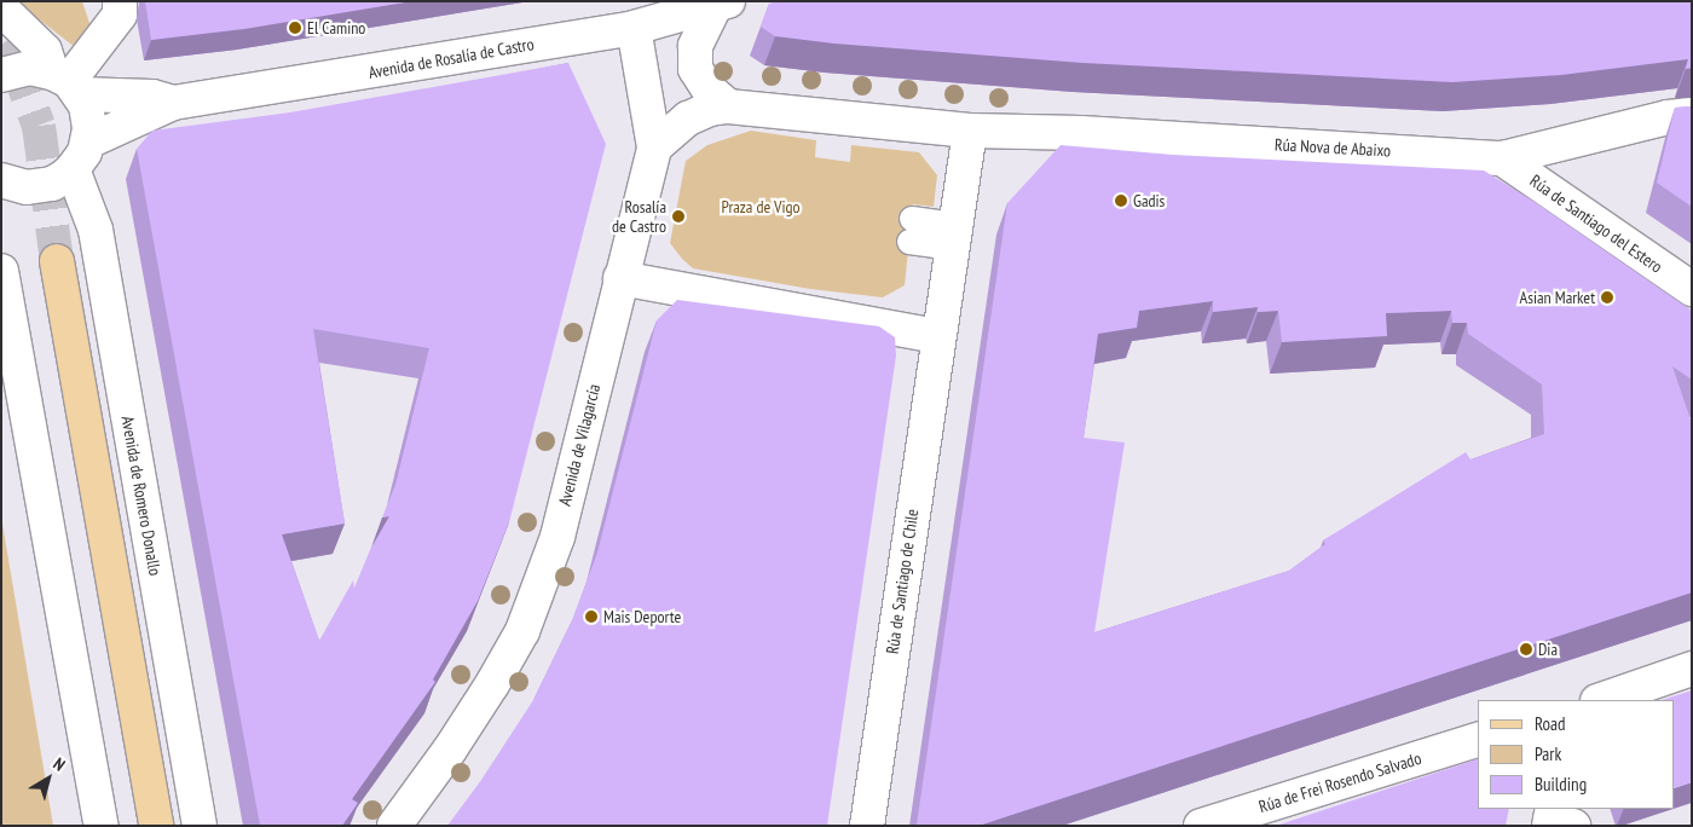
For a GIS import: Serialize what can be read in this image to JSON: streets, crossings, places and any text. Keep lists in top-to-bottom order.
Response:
{
  "streets": {
    "street": [
      "Avenida de Rosalía de Castro",
      "Rúa Nova de Abaixo",
      "Rúa de Santiago del Estero",
      "Avenida de Vilagarcía",
      "Avenida de Romero Donallo",
      "Rúa de Santiago de Chile",
      "Rúa de Frei Rosendo Salvado"
    ]
  },
  "crossings": [
    ["Avenida de Rosalía de Castro", "Avenida de Vilagarcía"],
    ["Rúa Nova de Abaixo", "Rúa de Santiago del Estero"]
  ],
  "parks": ["Praza de Vigo"],
  "places": [
    "El Camino",
    "Gadis",
    "Rosalía de Castro",
    "Asian Market",
    "Mais Deporte",
    "Dia"
  ],
  "legend": ["Road", "Park", "Building"],
  "north": "top right"
}
